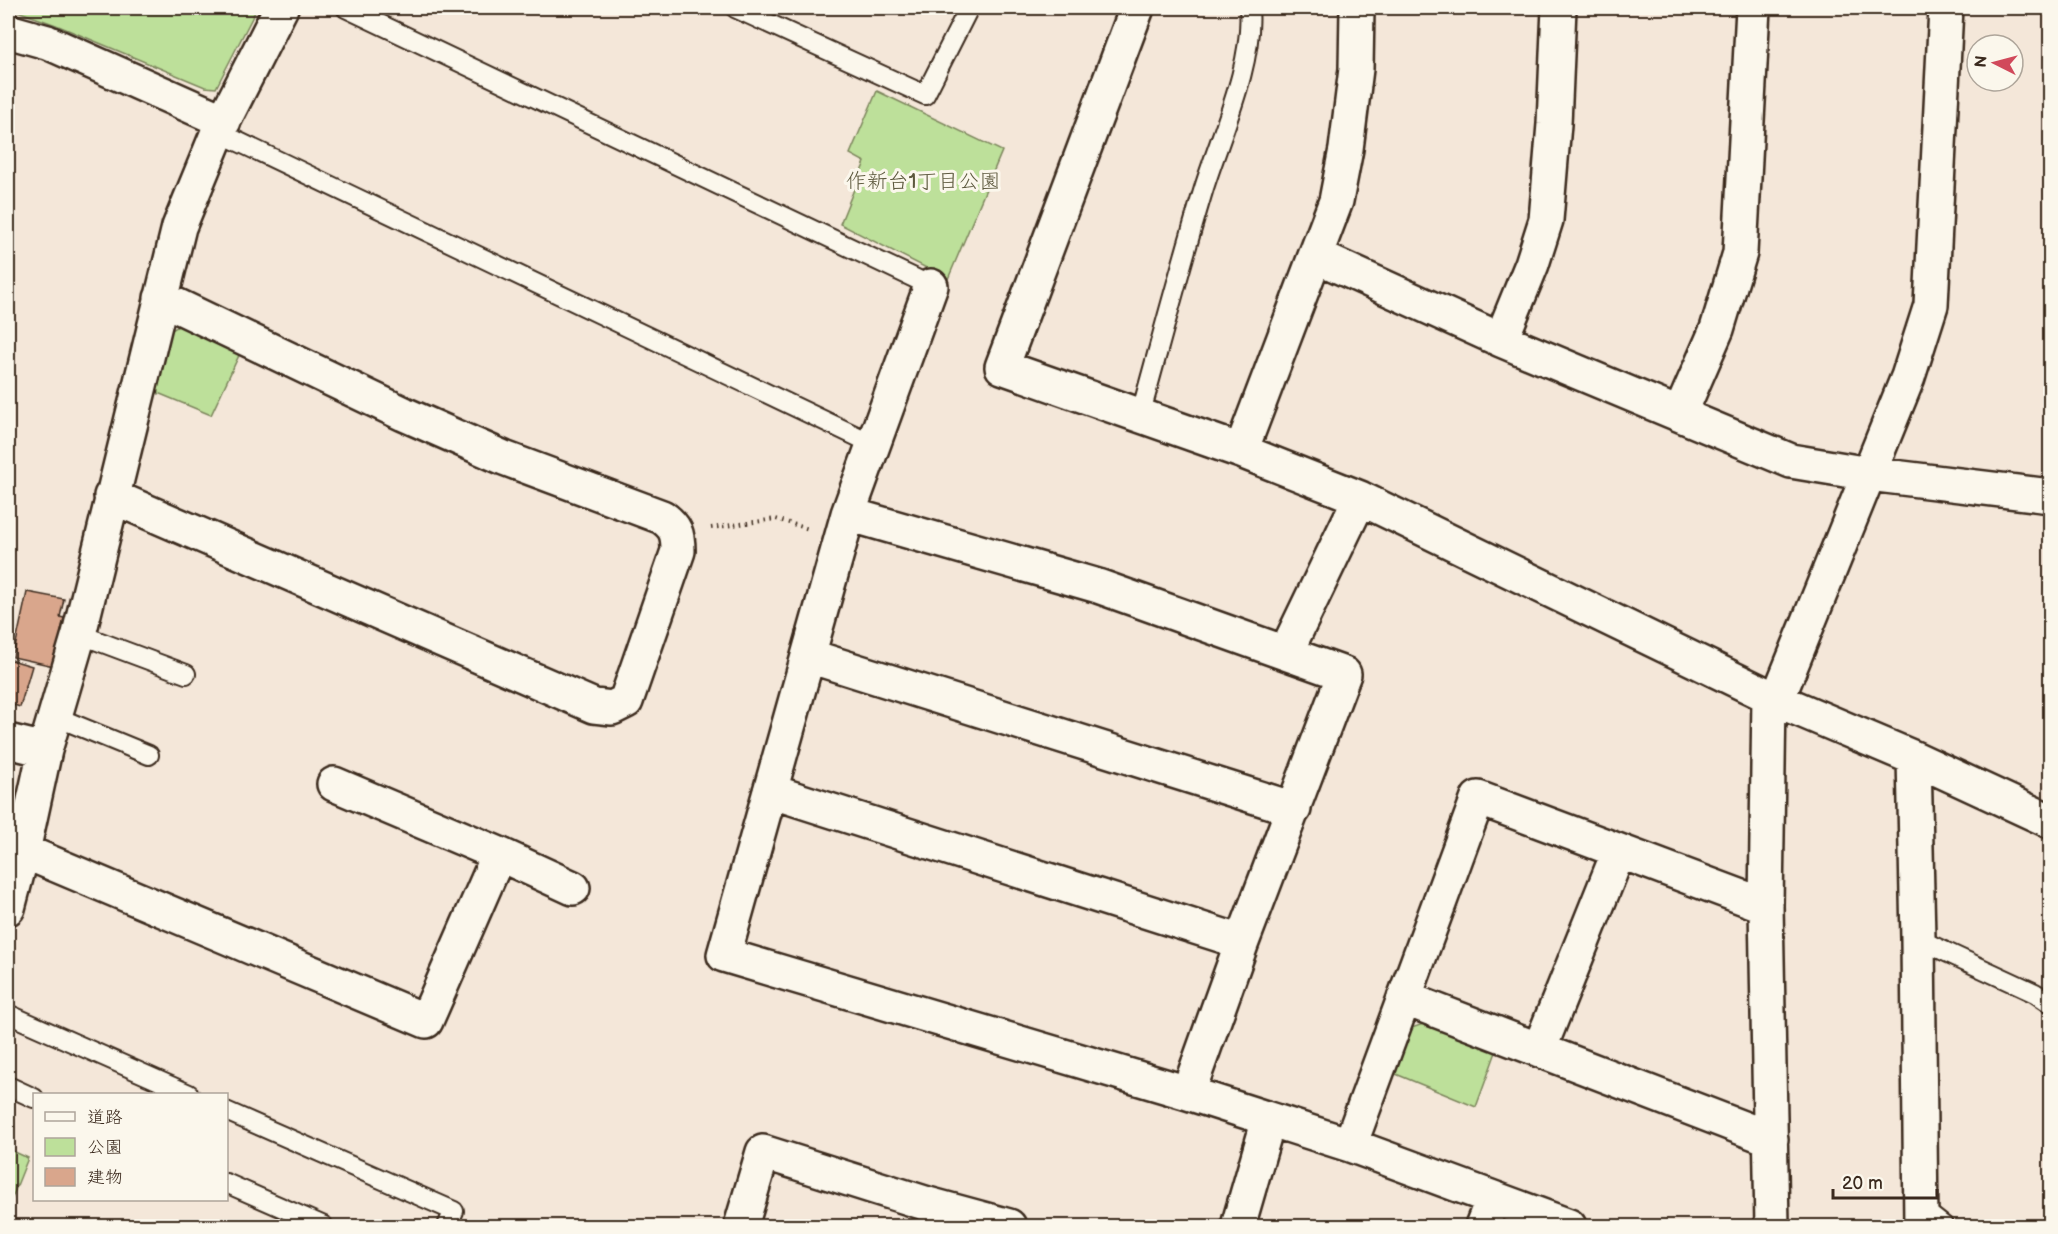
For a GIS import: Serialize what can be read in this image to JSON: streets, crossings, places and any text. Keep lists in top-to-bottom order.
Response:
{
  "parks": ["作新台1丁目公園"],
  "legend": ["道路", "公園", "建物"],
  "scale_bar": "20 m",
  "north": "left"
}
